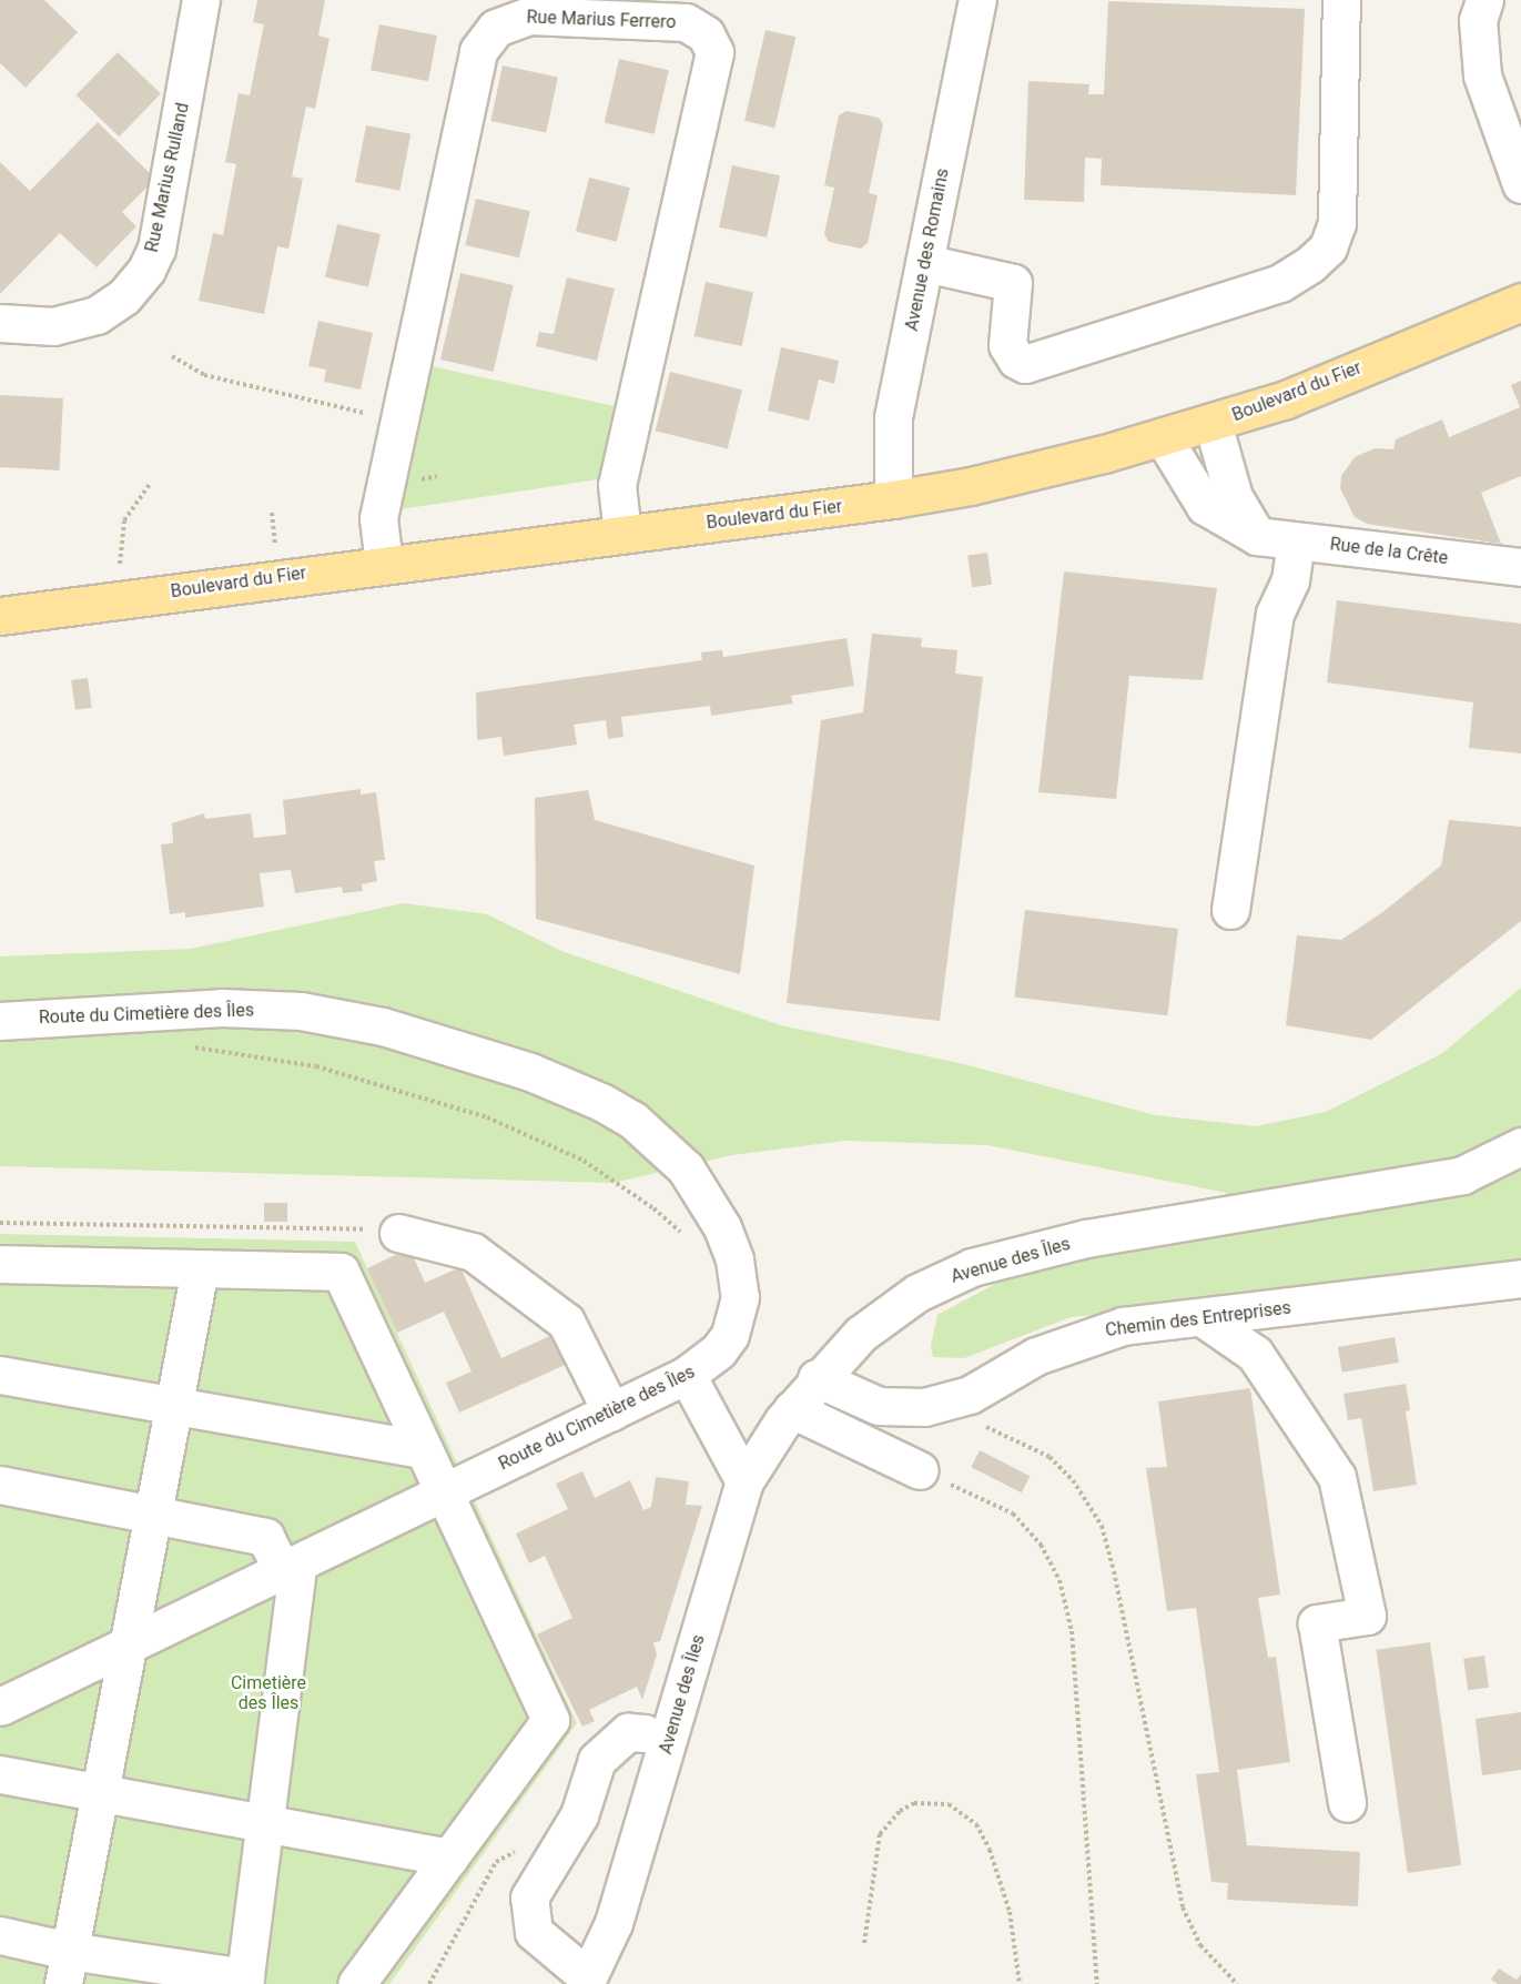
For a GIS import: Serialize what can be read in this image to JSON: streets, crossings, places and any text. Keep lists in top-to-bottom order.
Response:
{
  "streets": {
    "main road": ["Boulevard du Fier"],
    "street": [
      "Rue Marius Ferrero",
      "Rue Marius Rulland",
      "Avenue des Romains",
      "Rue de la Crête",
      "Route du Cimetière des Îles",
      "Avenue des Îles",
      "Chemin des Entreprises"
    ]
  },
  "crossings": [
    ["Rue Marius Ferrero", "Boulevard du Fier"],
    ["Avenue des Romains", "Boulevard du Fier"],
    ["Boulevard du Fier", "Rue de la Crête"],
    ["Avenue des Îles", "Chemin des Entreprises"]
  ],
  "parks": ["Cimetière des Îles"]
}
